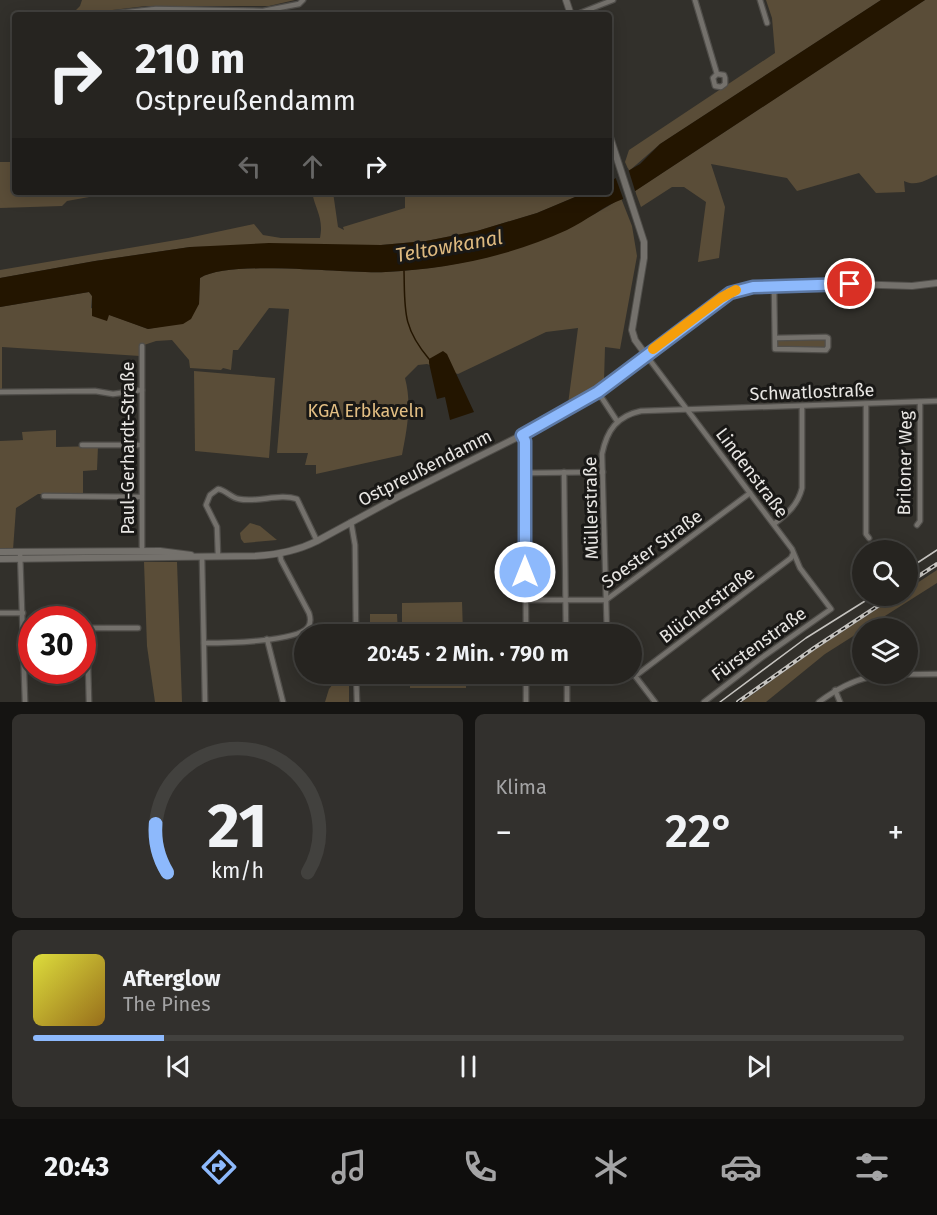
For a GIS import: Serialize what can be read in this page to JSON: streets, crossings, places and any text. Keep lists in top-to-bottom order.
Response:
{
  "streets": {
    "main road": ["Ostpreußendamm"],
    "street": [
      "Schwatlostraße",
      "Paul-Gerhardt-Straße",
      "Briloner Weg",
      "Lindenstraße",
      "Müllerstraße",
      "Soester Straße",
      "Blücherstraße",
      "Fürstenstraße"
    ]
  },
  "crossings": [
    ["Schwatlostraße", "Briloner Weg"],
    ["Schwatlostraße", "Lindenstraße"],
    ["Ostpreußendamm", "Lindenstraße"],
    ["Lindenstraße", "Soester Straße"],
    ["Lindenstraße", "Blücherstraße"],
    ["Lindenstraße", "Fürstenstraße"],
    ["Müllerstraße", "Soester Straße"]
  ],
  "water": ["Teltowkanal"],
  "parks": ["KGA Erbkaveln"],
  "page": {
    "turn": ["210 m", "Ostpreußendamm"],
    "limit": "30",
    "trip": "20:45 · 2 Min. · 790 m",
    "tile": "Klima",
    "heat": ["−", "22°", "+"],
    "song": ["Afterglow", "The Pines"],
    "tabs": "20:43",
    "gauge": ["21", "km/h"]
  }
}
